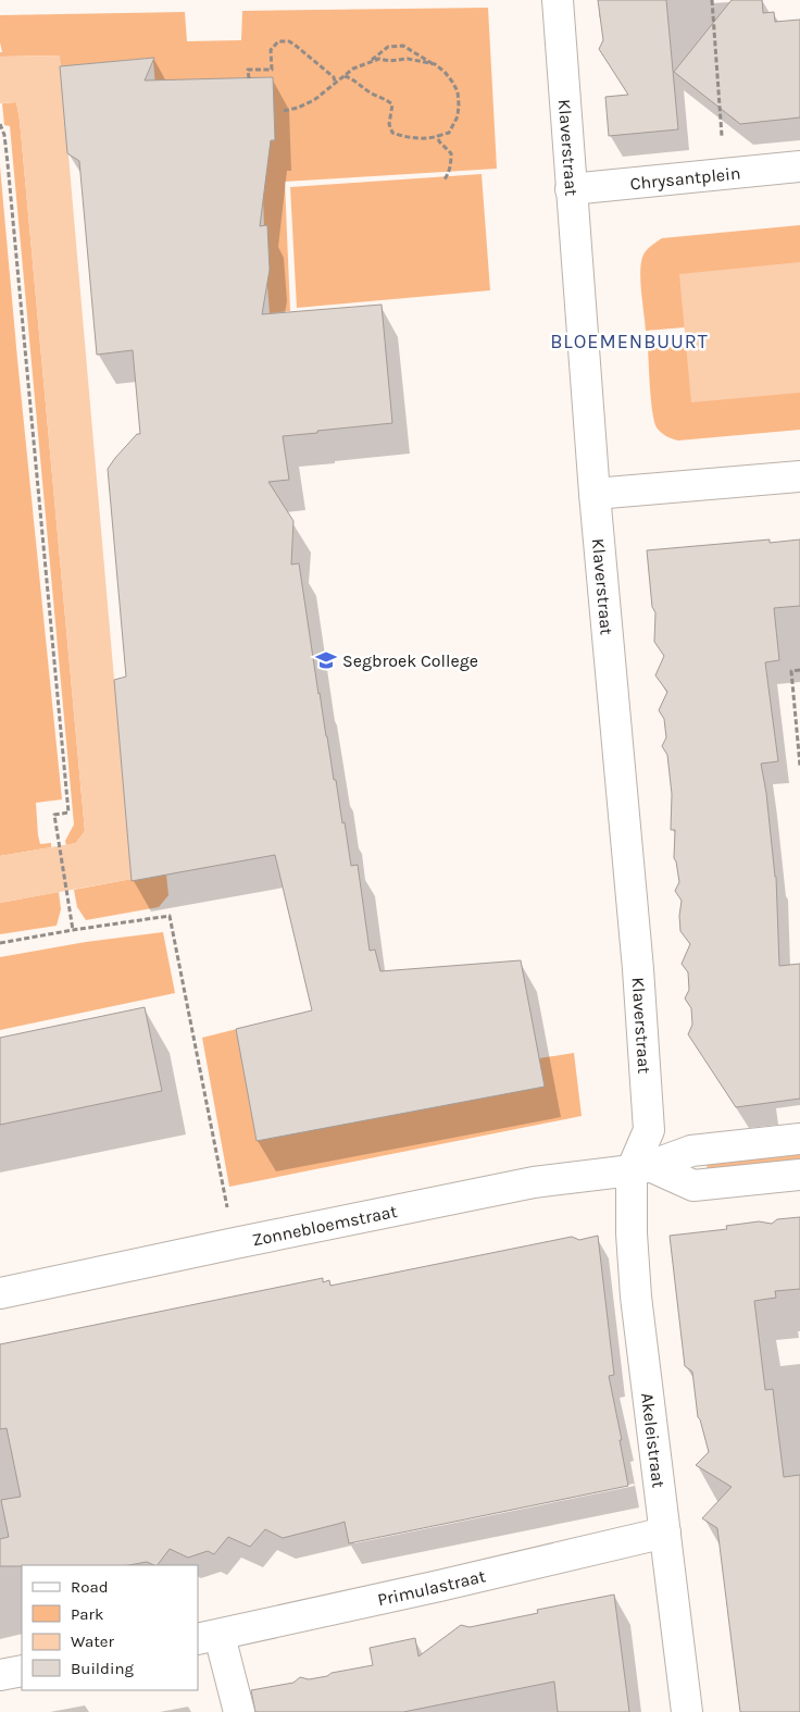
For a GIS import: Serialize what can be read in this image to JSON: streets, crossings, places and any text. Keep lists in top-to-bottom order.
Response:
{
  "streets": {
    "street": [
      "Klaverstraat",
      "Chrysantplein",
      "Zonnebloemstraat",
      "Akeleistraat",
      "Primulastraat"
    ]
  },
  "crossings": [
    ["Klaverstraat", "Chrysantplein"],
    ["Klaverstraat", "Zonnebloemstraat"],
    ["Klaverstraat", "Akeleistraat"],
    ["Zonnebloemstraat", "Akeleistraat"],
    ["Akeleistraat", "Primulastraat"]
  ],
  "districts": ["BLOEMENBUURT"],
  "places": {
    "school or university": ["Segbroek College"]
  },
  "legend": [
    "Road",
    "Park",
    "Water",
    "Building"
  ]
}
